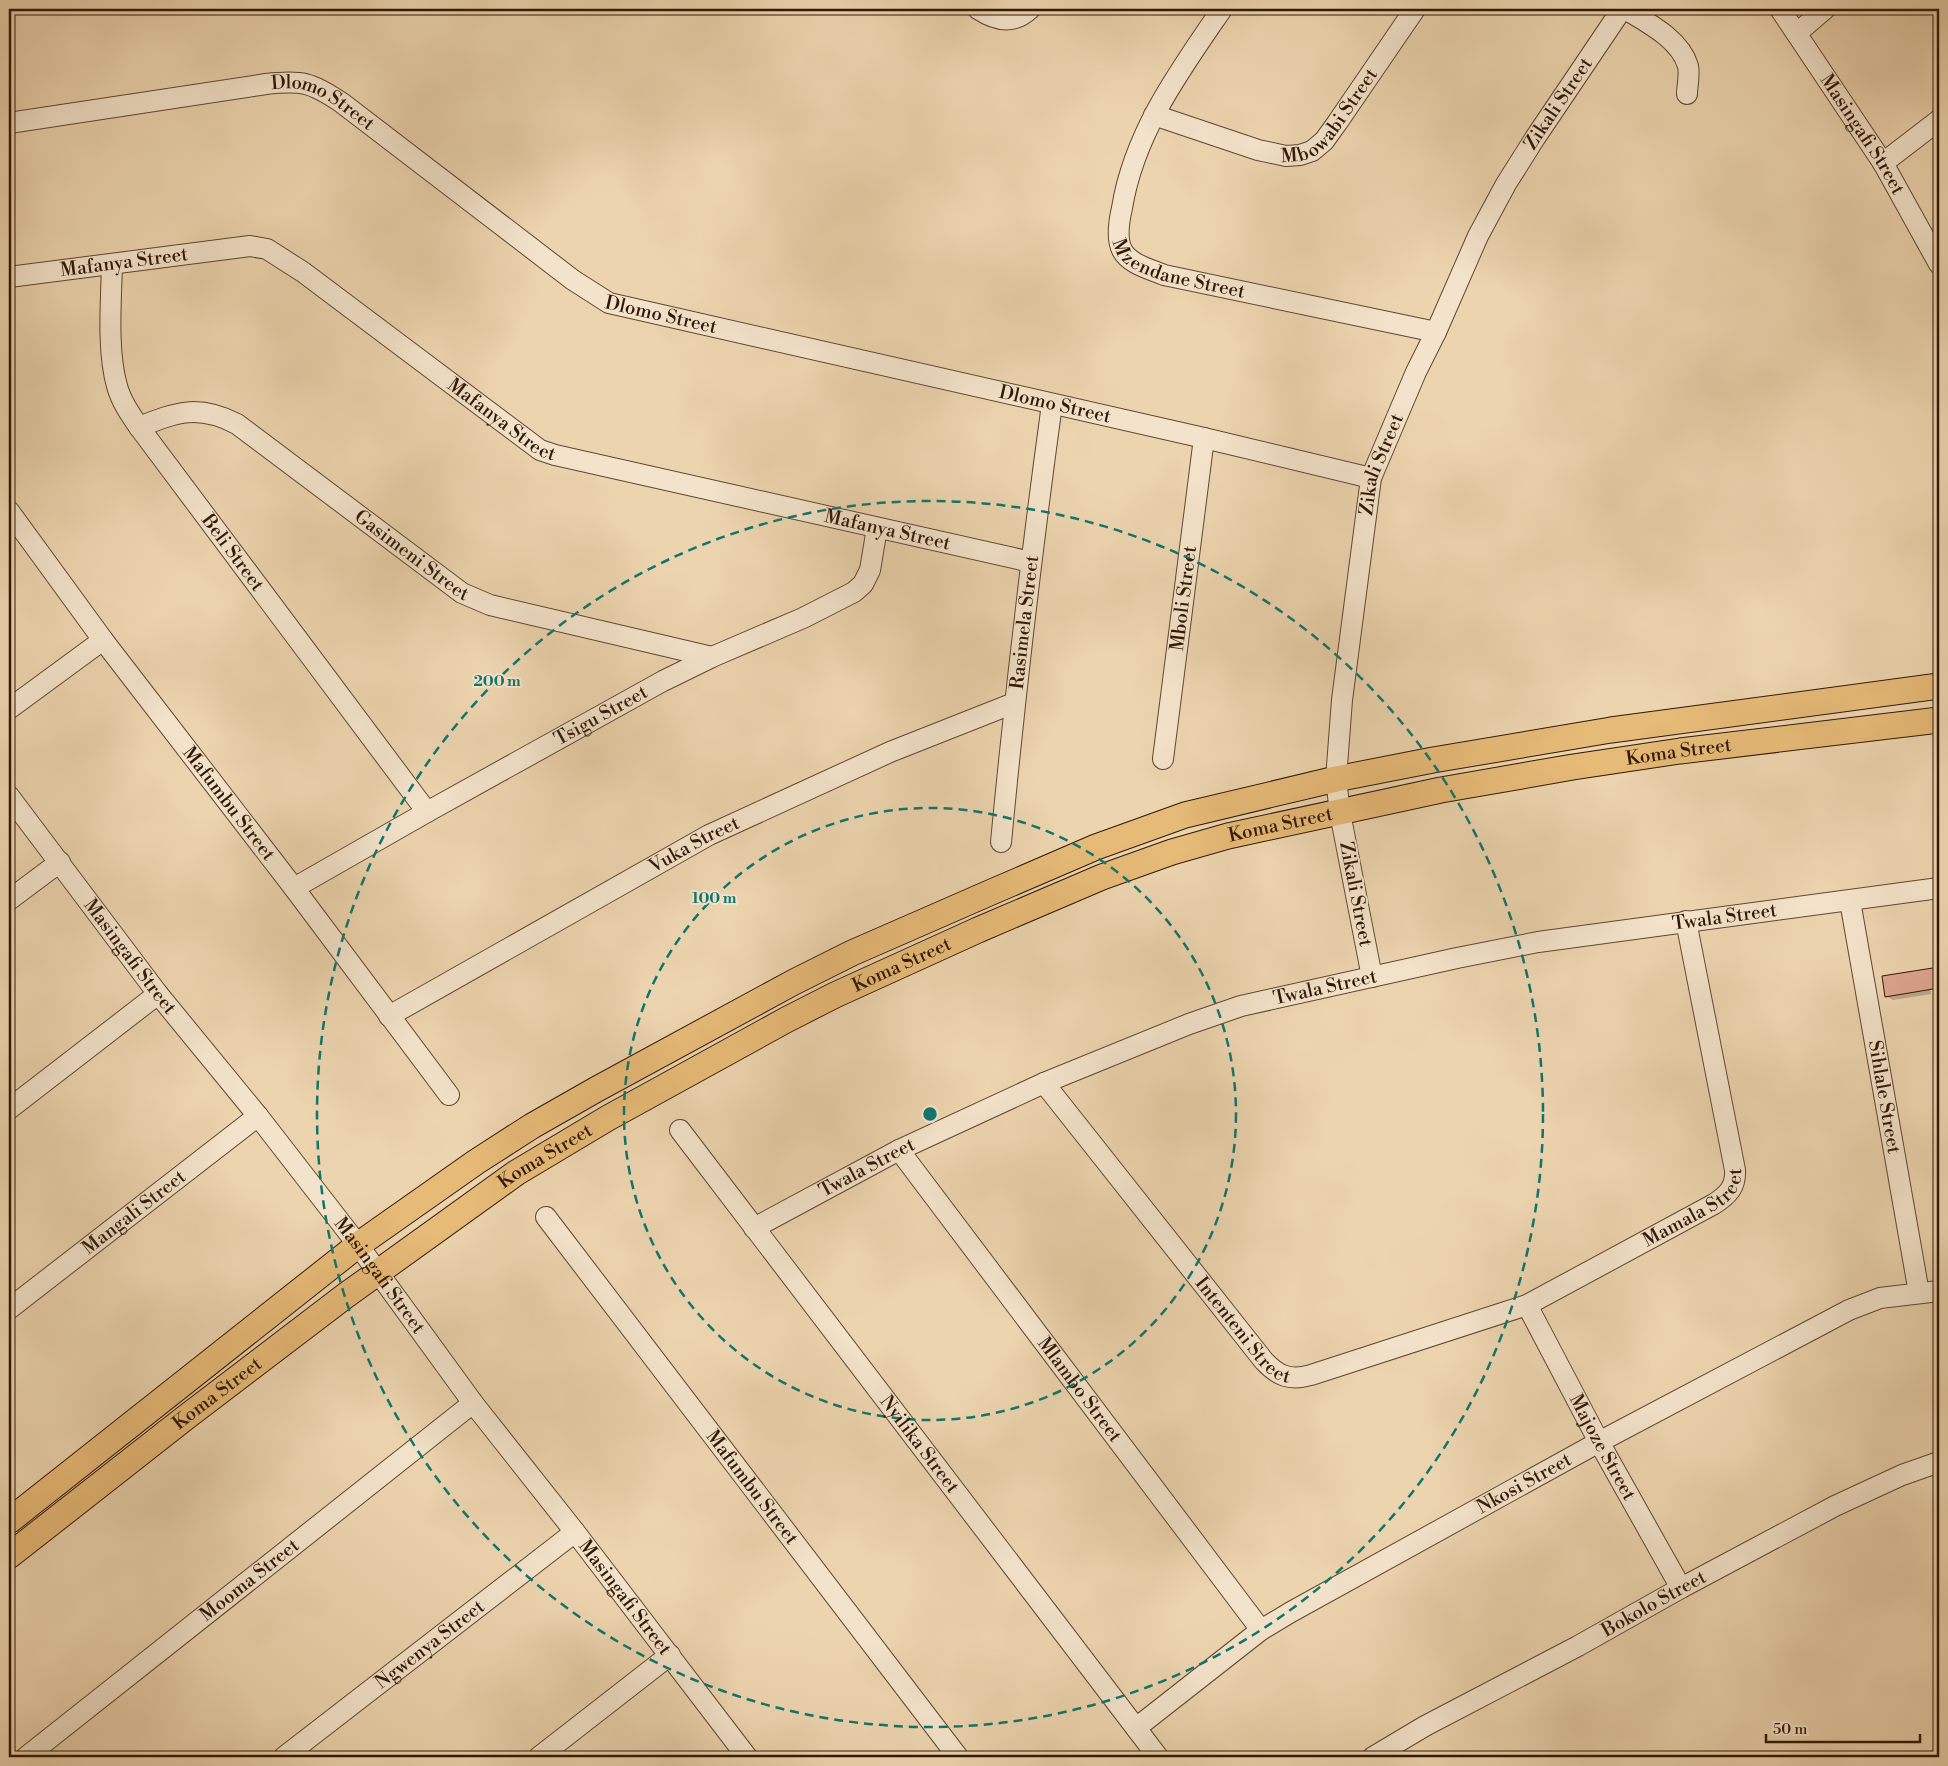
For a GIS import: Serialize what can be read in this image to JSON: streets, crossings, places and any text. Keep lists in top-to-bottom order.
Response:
{
  "streets": {
    "main road": ["Koma Street"],
    "street": [
      "Zikali Street",
      "Mbowabi Street",
      "Dlomo Street",
      "Masingafi Street",
      "Mzendane Street",
      "Mafanya Street",
      "Beli Street",
      "Gasimeni Street",
      "Mboli Street",
      "Rasimela Street",
      "Tsigu Street",
      "Mafumbu Street",
      "Vuka Street",
      "Twala Street",
      "Sihlale Street",
      "Mamala Street",
      "Mangali Street",
      "Intenteni Street",
      "Mlambo Street",
      "Nyilika Street",
      "Majoze Street",
      "Nkosi Street",
      "Mooma Street",
      "Bokolo Street",
      "Ngwenya Street"
    ]
  },
  "crossings": [
    ["Zikali Street", "Dlomo Street"],
    ["Zikali Street", "Mzendane Street"],
    ["Zikali Street", "Koma Street"],
    ["Zikali Street", "Twala Street"],
    ["Mbowabi Street", "Mzendane Street"],
    ["Dlomo Street", "Mboli Street"],
    ["Dlomo Street", "Rasimela Street"],
    ["Masingafi Street", "Koma Street"],
    ["Masingafi Street", "Mangali Street"],
    ["Masingafi Street", "Mooma Street"],
    ["Masingafi Street", "Ngwenya Street"],
    ["Mafanya Street", "Beli Street"],
    ["Mafanya Street", "Rasimela Street"],
    ["Mafanya Street", "Tsigu Street"],
    ["Beli Street", "Gasimeni Street"],
    ["Beli Street", "Tsigu Street"],
    ["Gasimeni Street", "Tsigu Street"],
    ["Rasimela Street", "Vuka Street"],
    ["Tsigu Street", "Mafumbu Street"],
    ["Mafumbu Street", "Vuka Street"],
    ["Twala Street", "Sihlale Street"],
    ["Twala Street", "Mamala Street"],
    ["Twala Street", "Intenteni Street"],
    ["Twala Street", "Mlambo Street"],
    ["Twala Street", "Nyilika Street"],
    ["Sihlale Street", "Nkosi Street"],
    ["Mamala Street", "Intenteni Street"],
    ["Mamala Street", "Majoze Street"],
    ["Intenteni Street", "Majoze Street"],
    ["Mlambo Street", "Nkosi Street"],
    ["Nyilika Street", "Nkosi Street"],
    ["Majoze Street", "Nkosi Street"],
    ["Majoze Street", "Bokolo Street"]
  ],
  "scale_bar": "50 m",
  "rings": ["200 m", "100 m"]
}
